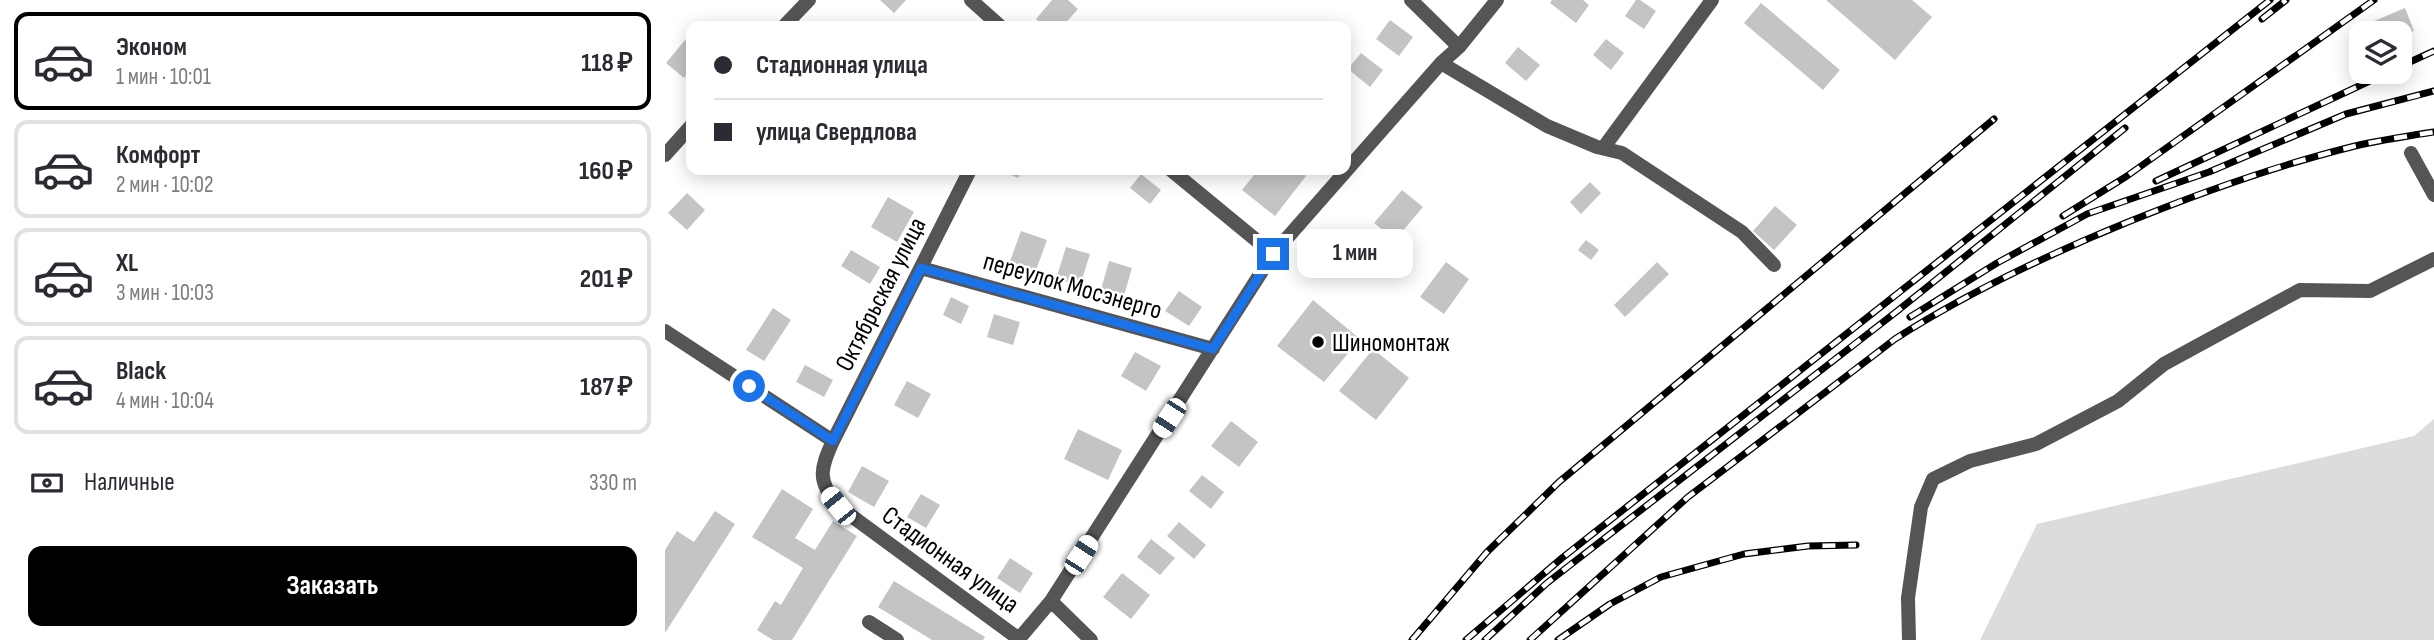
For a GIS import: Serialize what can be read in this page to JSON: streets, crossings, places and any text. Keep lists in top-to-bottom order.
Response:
{
  "streets": {
    "street": ["переулок Мосэнерго", "Октябрьская улица", "Стадионная улица"]
  },
  "crossings": [
    ["переулок Мосэнерго", "Октябрьская улица"],
    ["Октябрьская улица", "Стадионная улица"]
  ],
  "places": ["Шиномонтаж"],
  "page": {
    "list": [
      {
        "name": "Эконом",
        "note": "1 мин · 10:01",
        "value": "118 ₽"
      },
      {
        "name": "Комфорт",
        "note": "2 мин · 10:02",
        "value": "160 ₽"
      },
      {
        "name": "XL",
        "note": "3 мин · 10:03",
        "value": "201 ₽"
      },
      {
        "name": "Black",
        "note": "4 мин · 10:04",
        "value": "187 ₽"
      }
    ],
    "banner": ["Стадионная улица", "улица Свердлова"],
    "bubble": "1 мин",
    "pay": ["Наличные", "330 m"],
    "buttons": "Заказать"
  }
}
